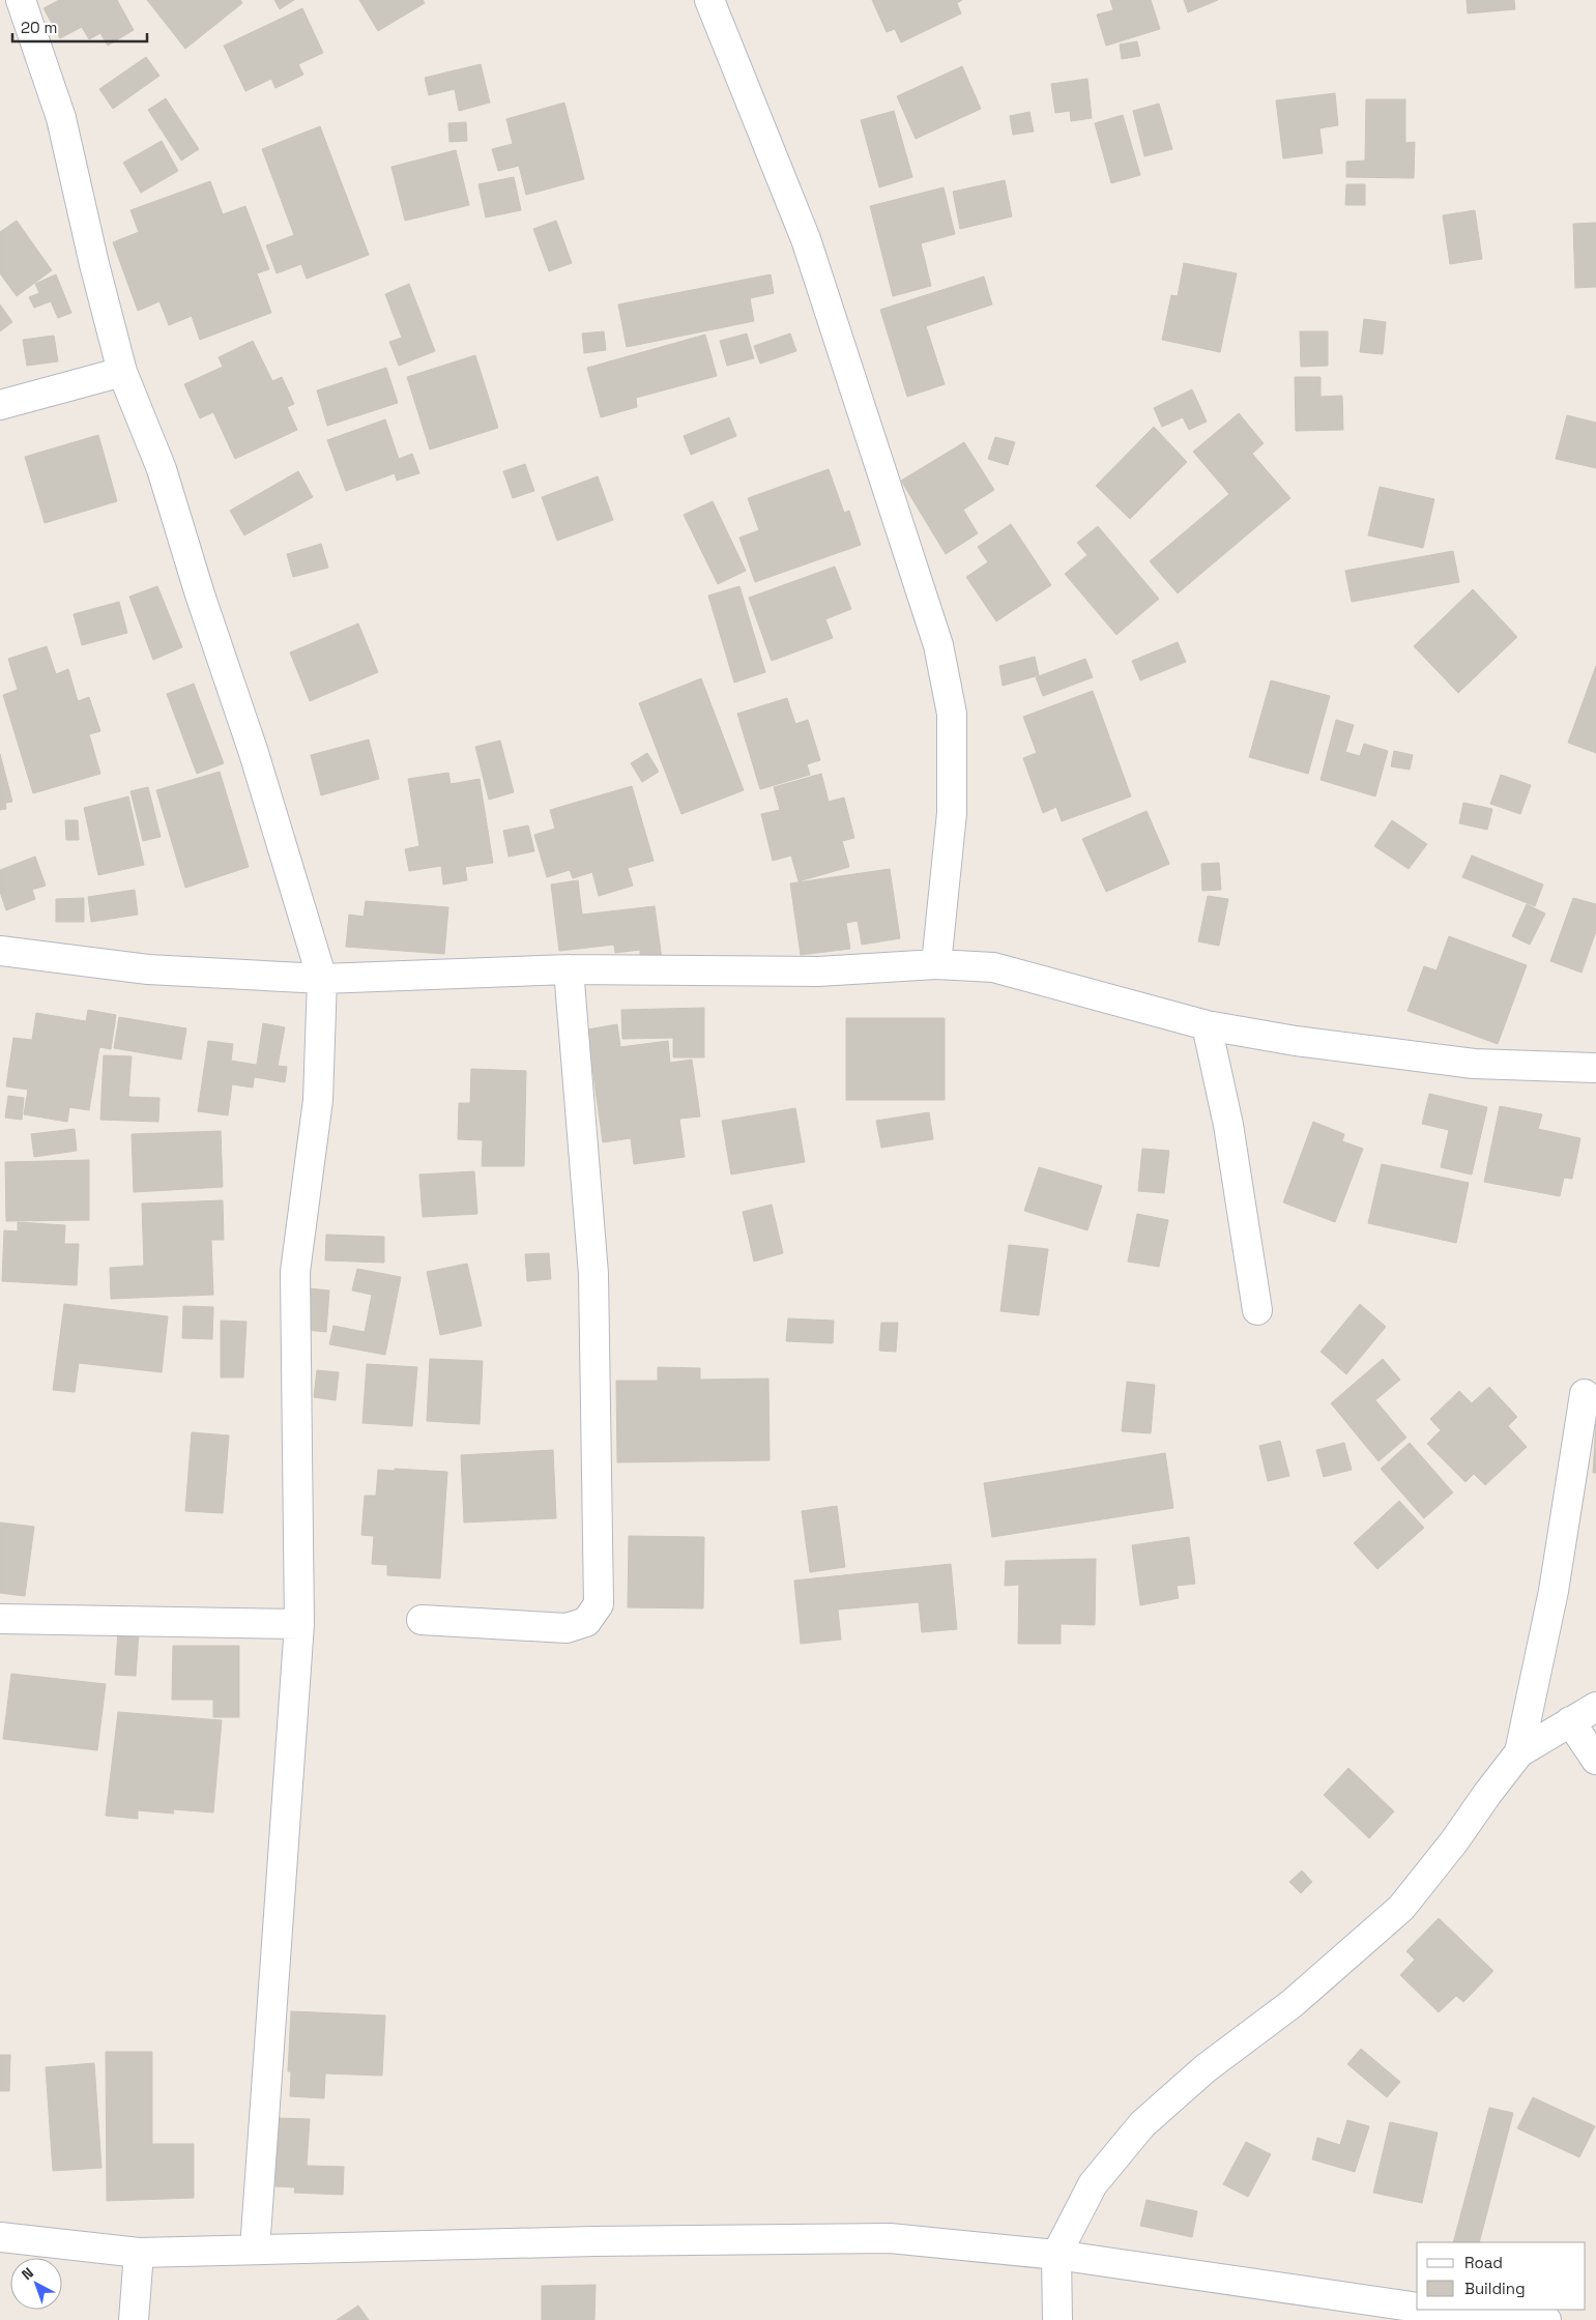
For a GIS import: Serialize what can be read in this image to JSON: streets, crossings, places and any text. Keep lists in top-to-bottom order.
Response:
{
  "legend": ["Road", "Building"],
  "scale_bar": "20 m",
  "north": "top left"
}
